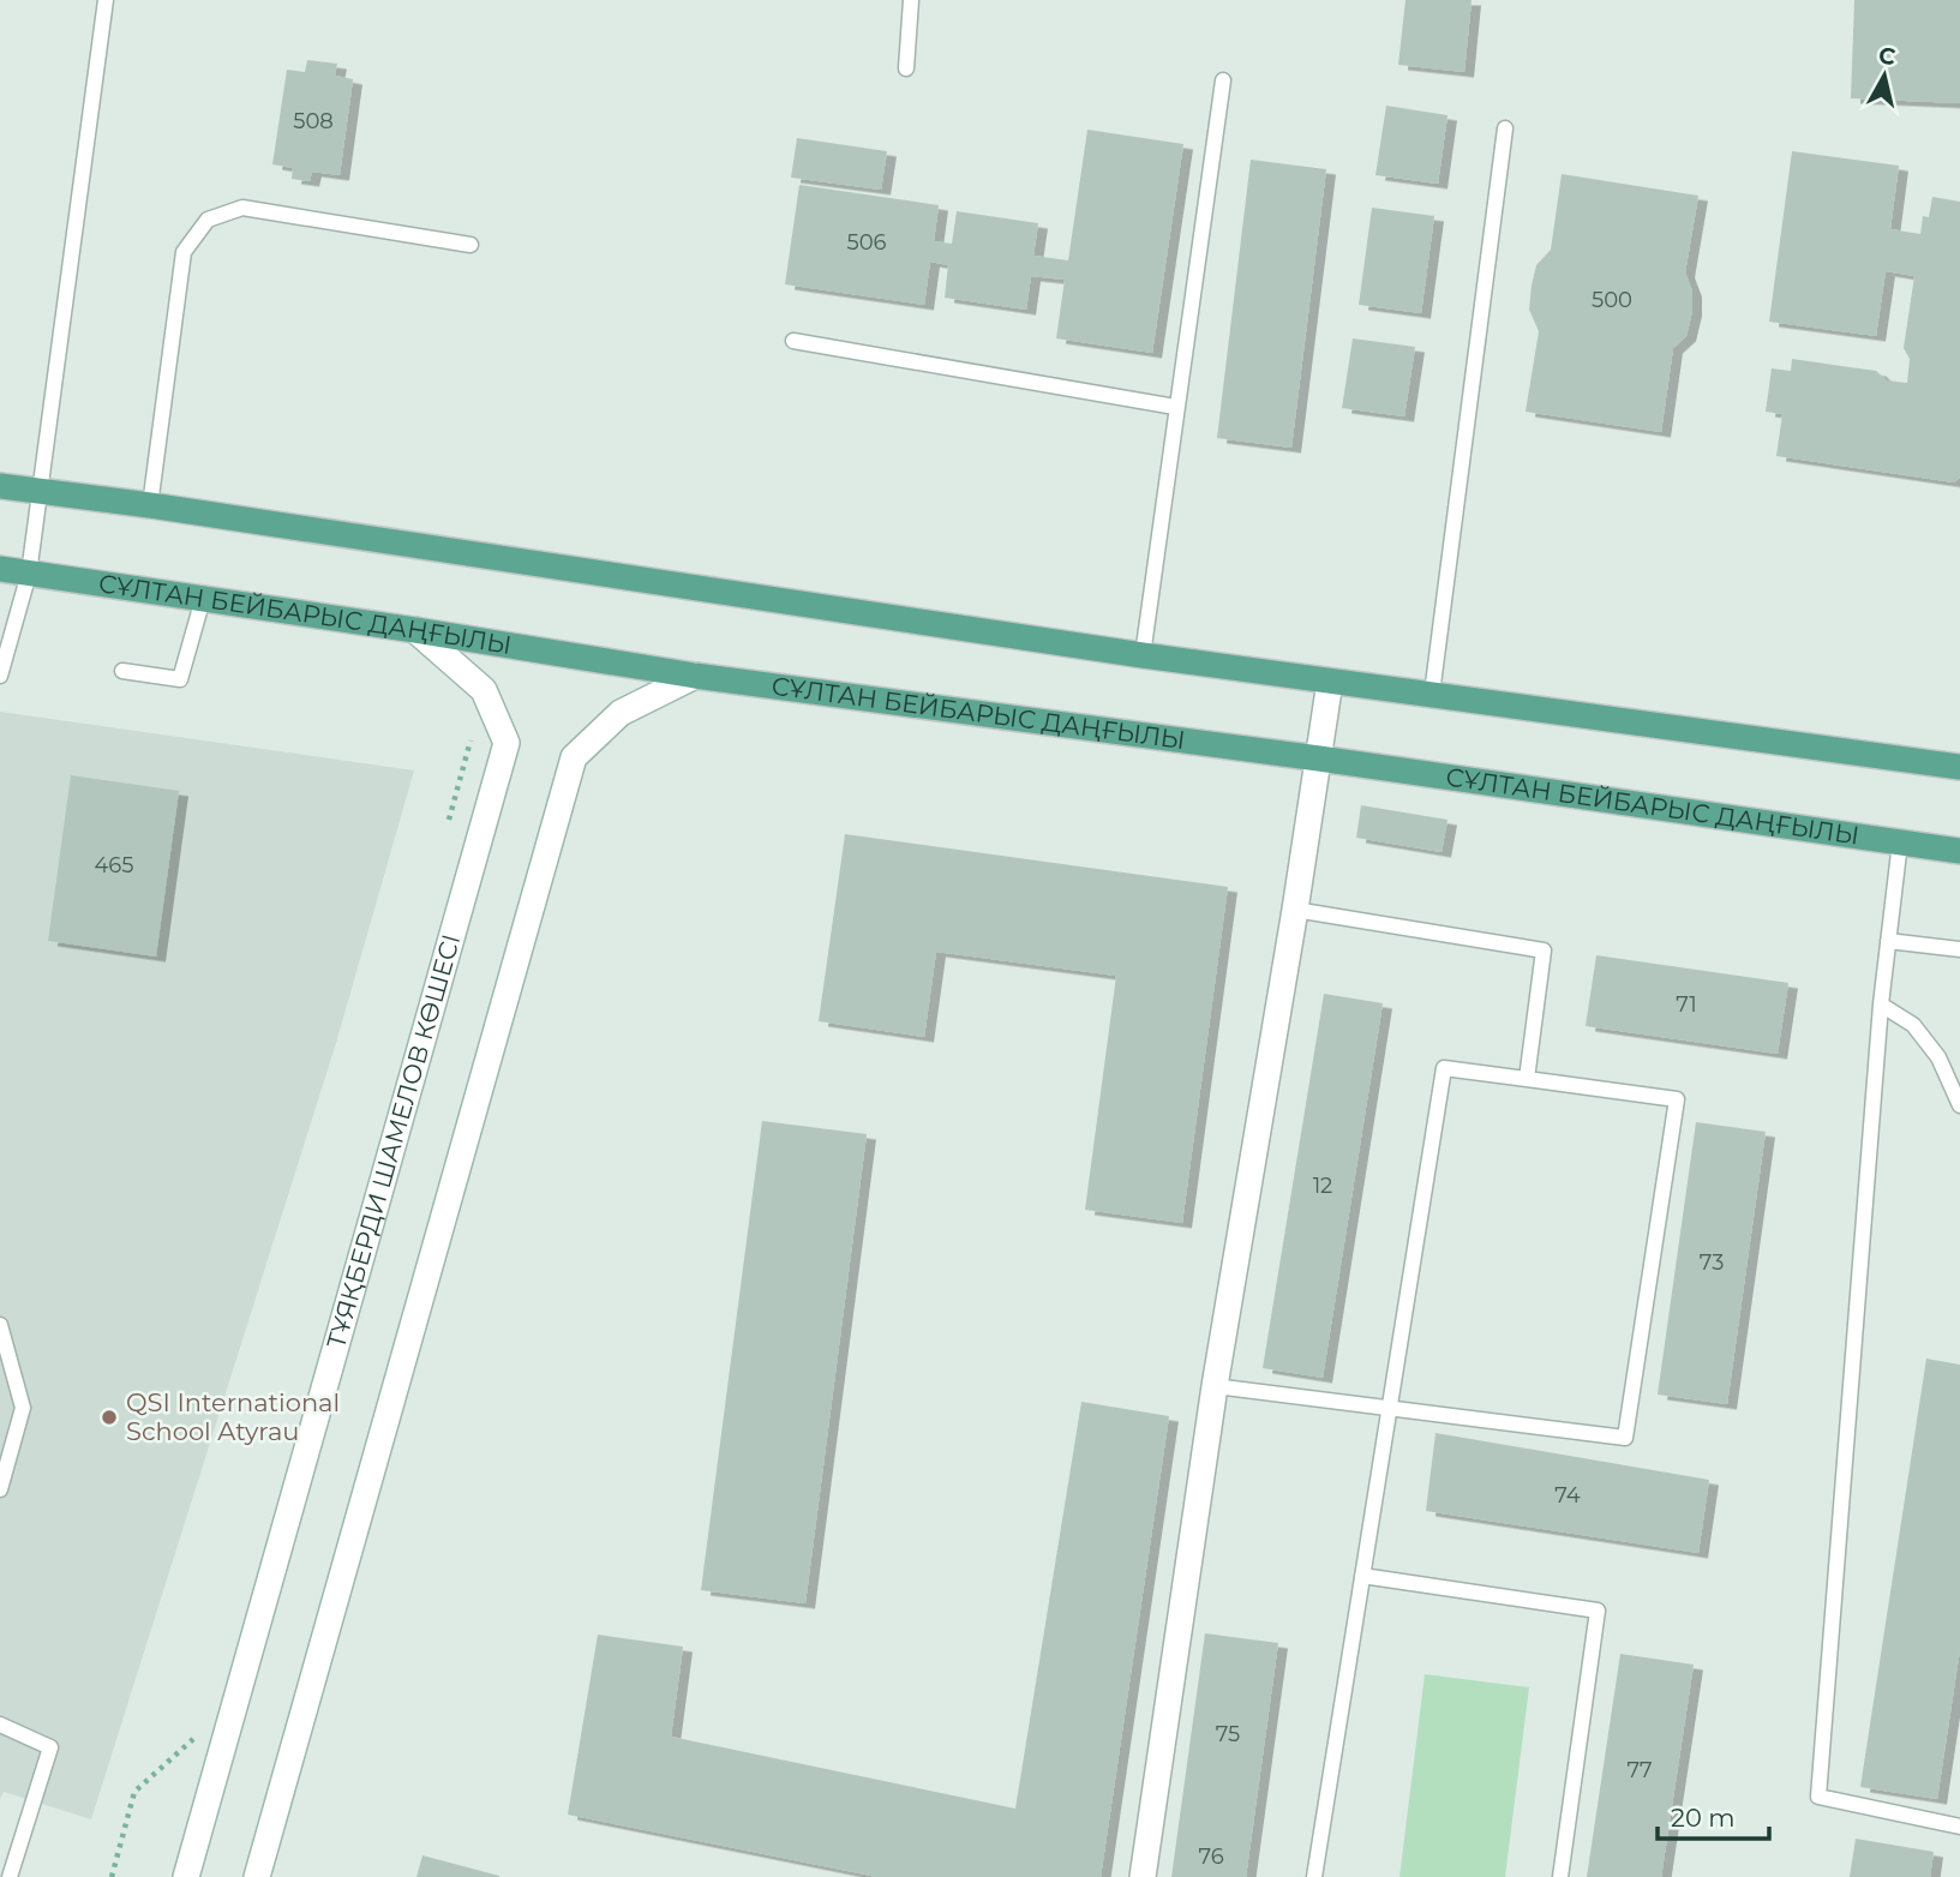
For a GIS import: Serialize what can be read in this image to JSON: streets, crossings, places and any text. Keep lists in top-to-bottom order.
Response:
{
  "streets": {
    "main road": ["СҰЛТАН БЕЙБАРЫС ДАҢҒЫЛЫ"],
    "street": ["ТҰЯҚБЕРДИ ШАМЕЛОВ КӨШЕСІ"]
  },
  "crossings": [
    ["СҰЛТАН БЕЙБАРЫС ДАҢҒЫЛЫ", "ТҰЯҚБЕРДИ ШАМЕЛОВ КӨШЕСІ"]
  ],
  "places": ["QSI International School Atyrau"],
  "house_numbers": [
    "508",
    "506",
    "500",
    "465",
    "71",
    "12",
    "73",
    "74",
    "75",
    "77",
    "76"
  ],
  "scale_bar": "20 m",
  "north": "top"
}
